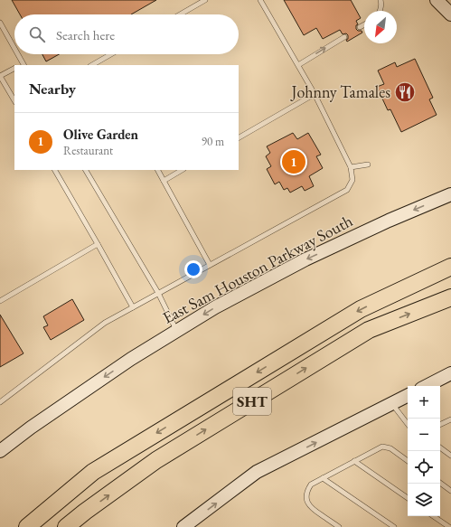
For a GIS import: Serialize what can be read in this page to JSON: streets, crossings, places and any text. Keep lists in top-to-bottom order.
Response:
{
  "streets": {
    "highway": ["SHT"],
    "main road": ["East Sam Houston Parkway South"]
  },
  "one_way": ["East Sam Houston Parkway South"],
  "places": {
    "restaurant": ["Johnny Tamales"]
  },
  "north": "bottom left",
  "page": {
    "search": "Search here",
    "heading": "Nearby",
    "list": [
      {
        "mark": "1",
        "name": "Olive Garden",
        "note": "Restaurant",
        "value": "90 m"
      }
    ],
    "pins": "1",
    "map_buttons": ["+", "−"]
  }
}
